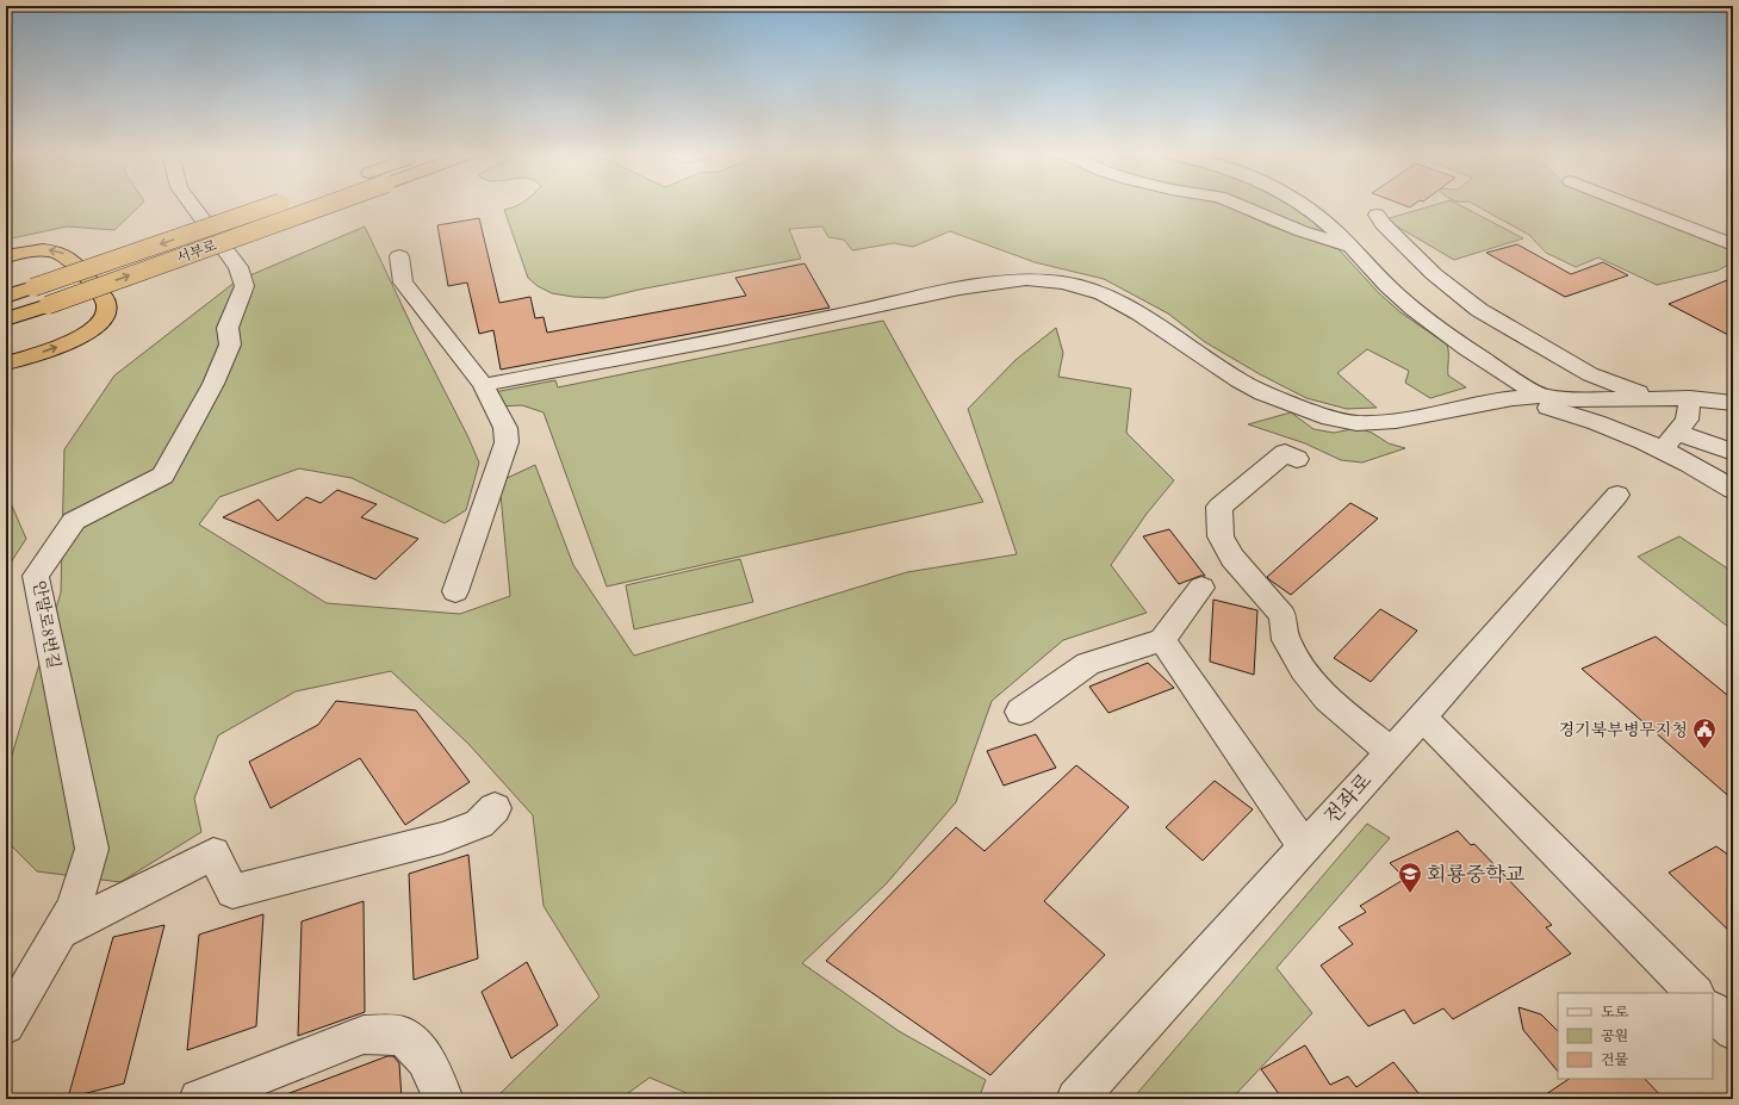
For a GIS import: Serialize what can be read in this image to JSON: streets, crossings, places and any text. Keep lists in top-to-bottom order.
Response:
{
  "streets": {
    "highway": ["서부로"],
    "street": ["안말로8번길", "전좌로"]
  },
  "places": {
    "public building": ["경기북부병무지청"],
    "school or university": ["회룡중학교"]
  },
  "legend": ["도로", "공원", "건물"]
}
